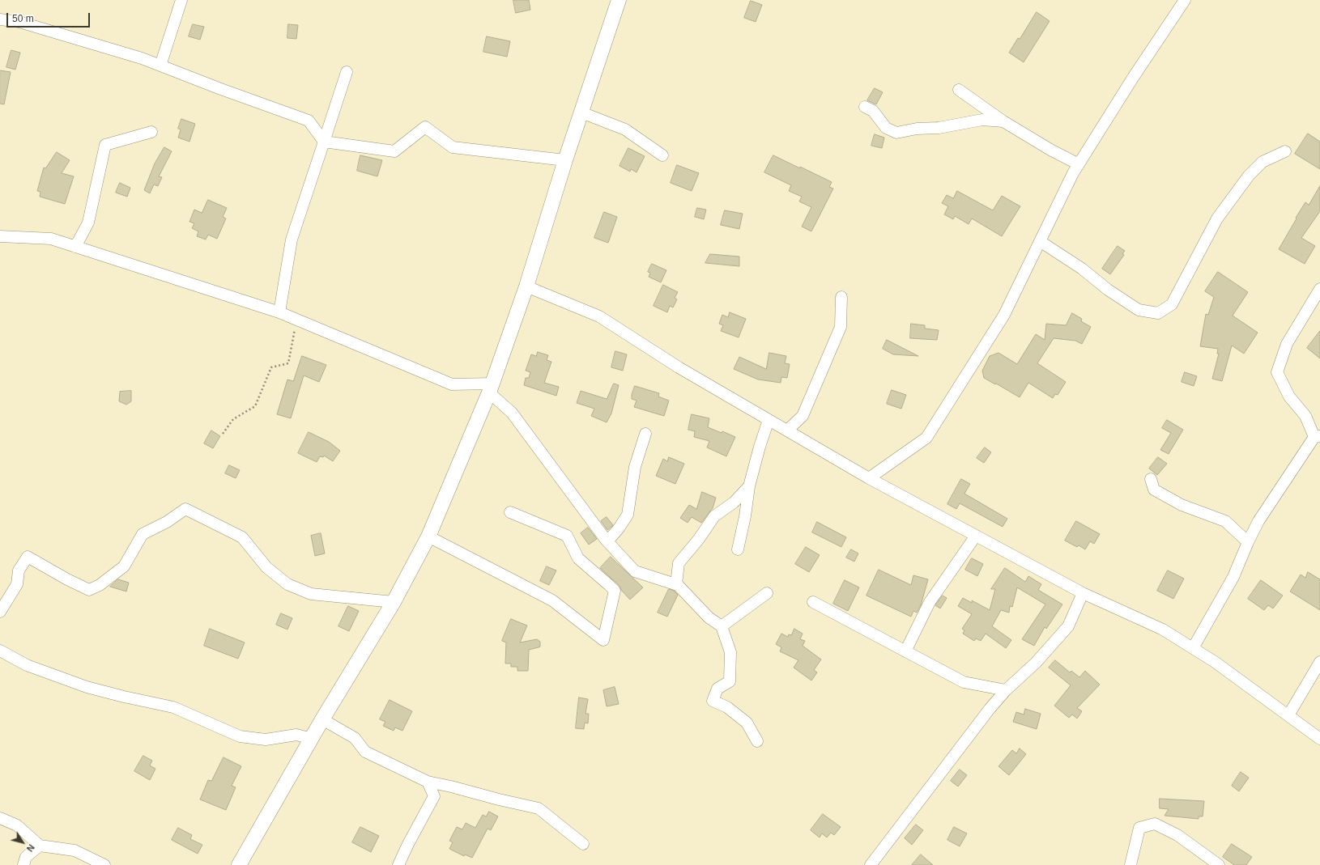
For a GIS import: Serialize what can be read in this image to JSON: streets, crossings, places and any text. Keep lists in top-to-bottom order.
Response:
{
  "scale_bar": "50 m",
  "north": "bottom right"
}
